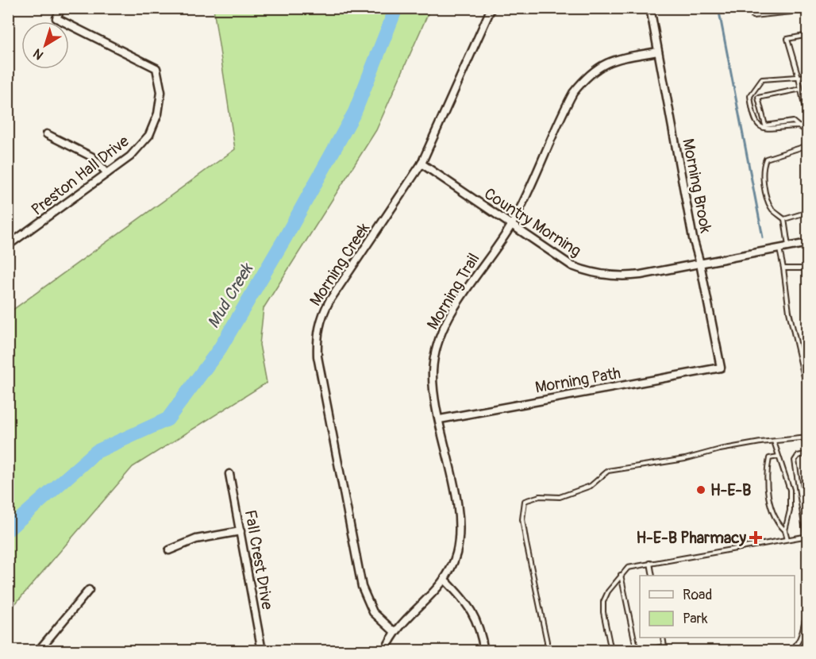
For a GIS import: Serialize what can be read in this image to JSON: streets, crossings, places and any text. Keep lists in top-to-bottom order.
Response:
{
  "streets": {
    "street": [
      "Preston Hall Drive",
      "Morning Brook",
      "Country Morning",
      "Morning Creek",
      "Morning Trail",
      "Morning Path",
      "Fall Crest Drive"
    ]
  },
  "crossings": [
    ["Morning Brook", "Country Morning"],
    ["Morning Brook", "Morning Trail"],
    ["Morning Brook", "Morning Path"],
    ["Country Morning", "Morning Creek"],
    ["Country Morning", "Morning Trail"],
    ["Morning Creek", "Morning Trail"],
    ["Morning Trail", "Morning Path"]
  ],
  "water": ["Mud Creek"],
  "places": {
    "other": ["H-E-B"],
    "health": ["H-E-B Pharmacy"]
  },
  "legend": ["Road", "Park"],
  "north": "bottom left"
}
